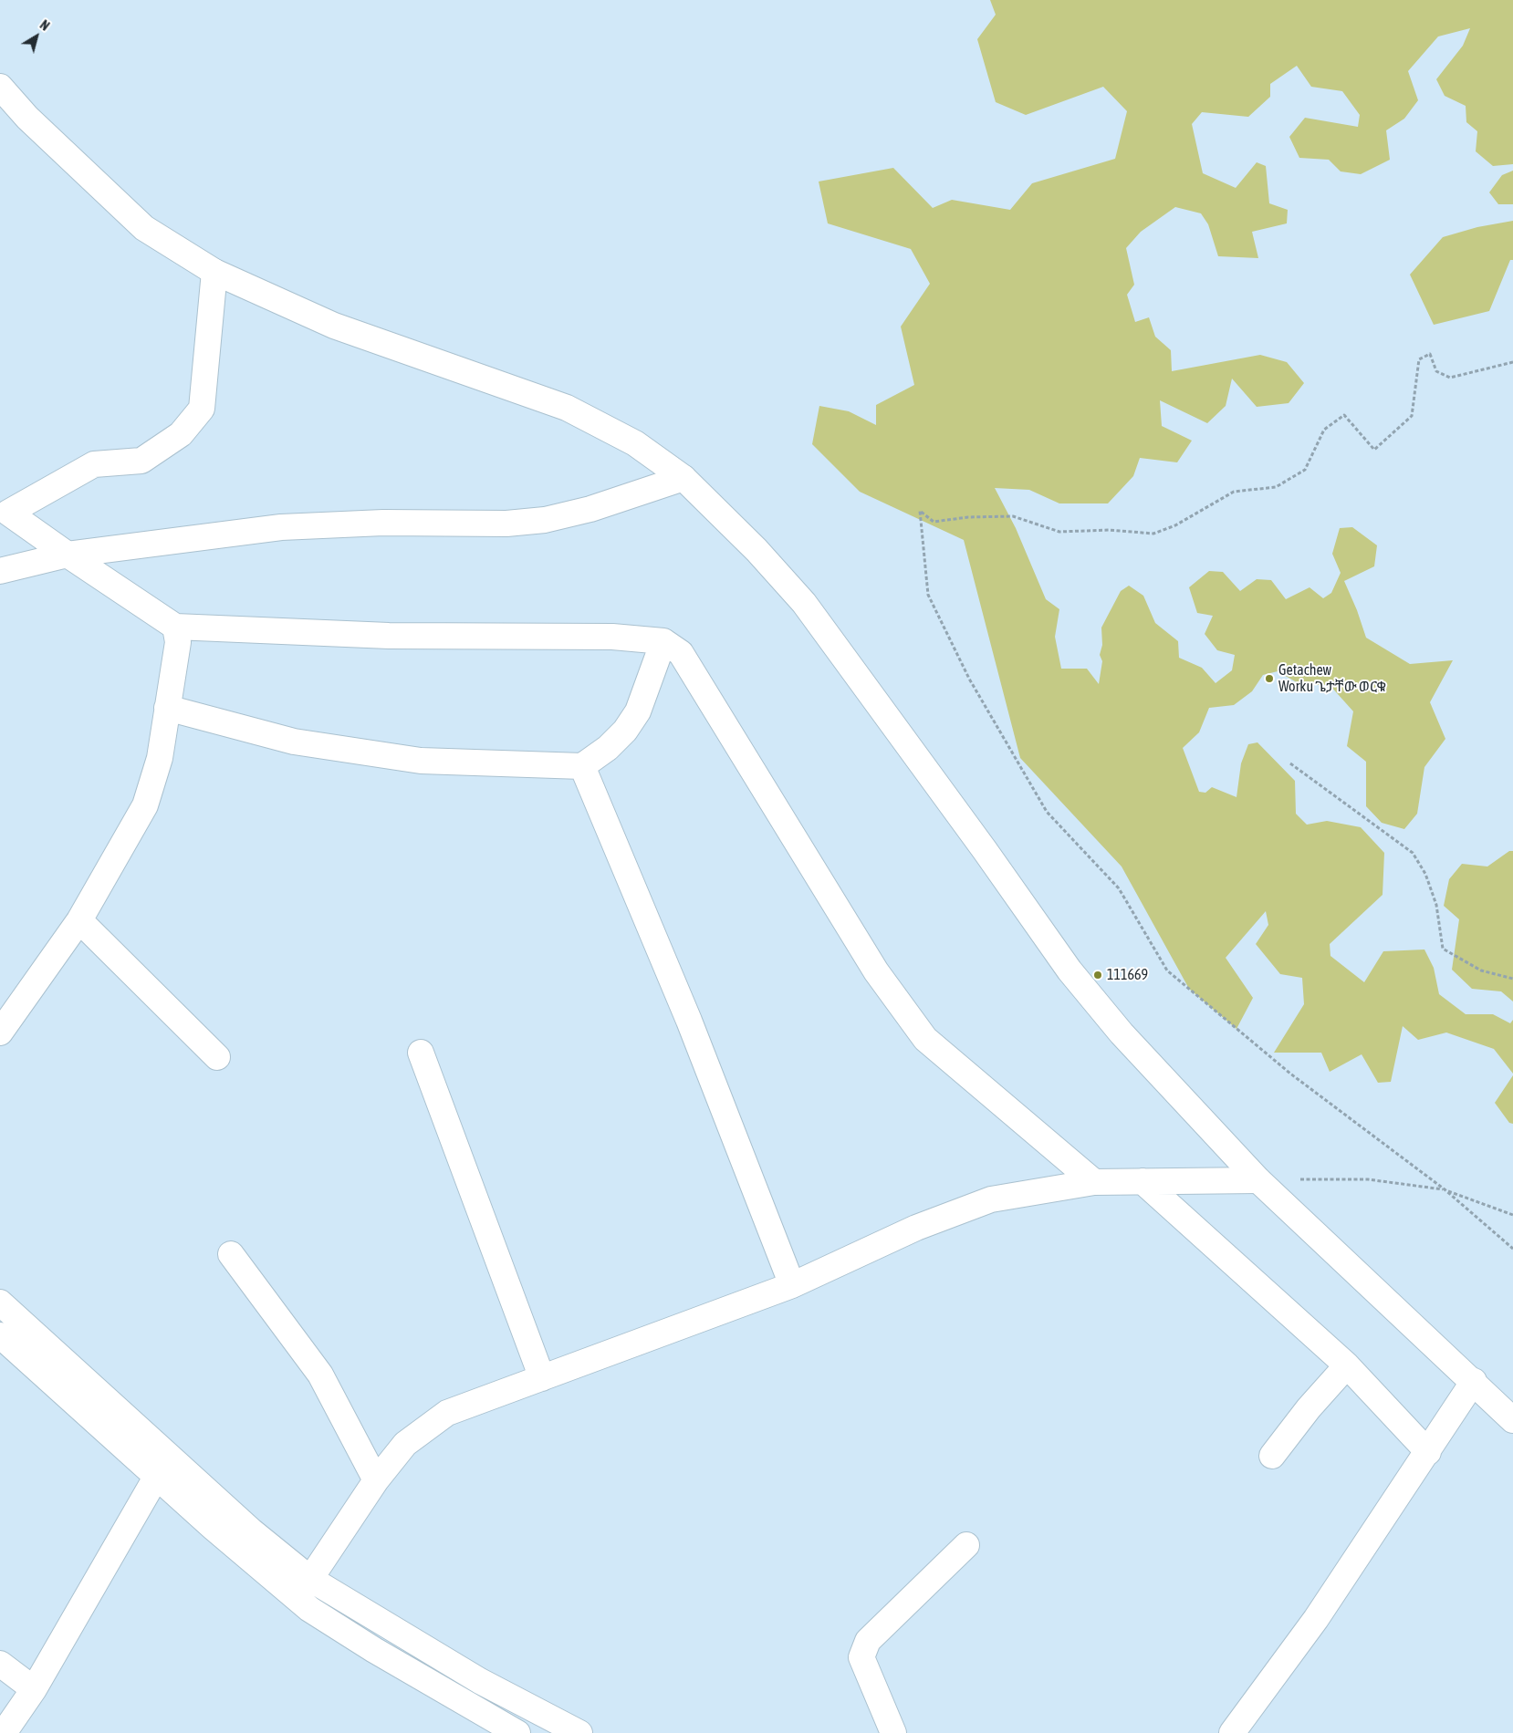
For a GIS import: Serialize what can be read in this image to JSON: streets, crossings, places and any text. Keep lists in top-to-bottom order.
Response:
{
  "places": ["Getachew Worku ጌታቸው ወርቁ", "111669"],
  "north": "top right"
}
